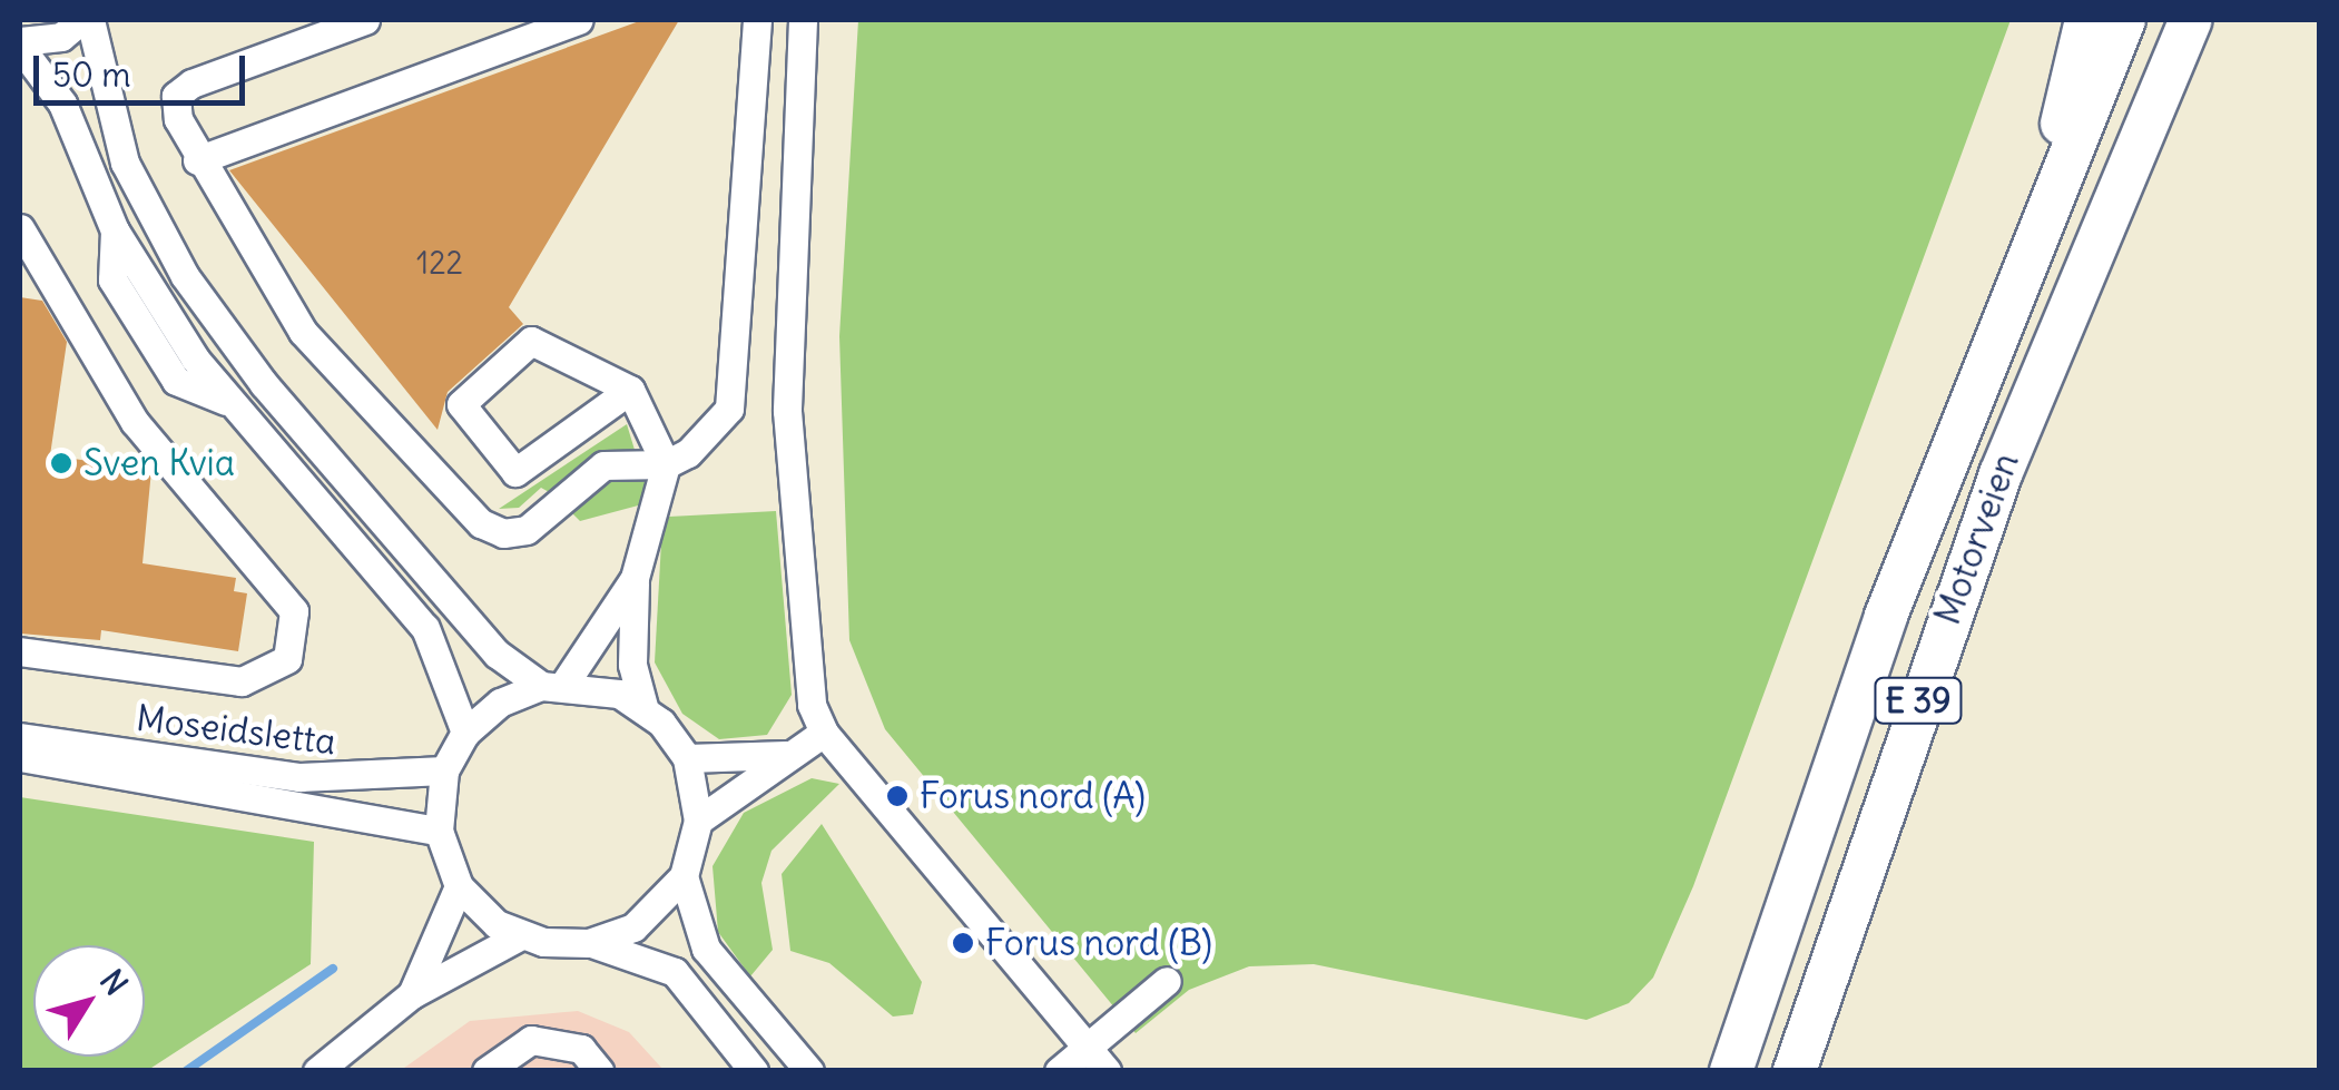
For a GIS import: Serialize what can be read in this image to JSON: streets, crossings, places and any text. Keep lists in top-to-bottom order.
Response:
{
  "streets": {
    "highway": ["Motorveien", "E 39"],
    "street": ["Moseidsletta"]
  },
  "crossings": [
    ["Motorveien", "E 39"]
  ],
  "places": ["Sven Kvia", "Forus nord (A)", "Forus nord (B)"],
  "house_numbers": ["122"],
  "scale_bar": "50 m",
  "north": "top right"
}
